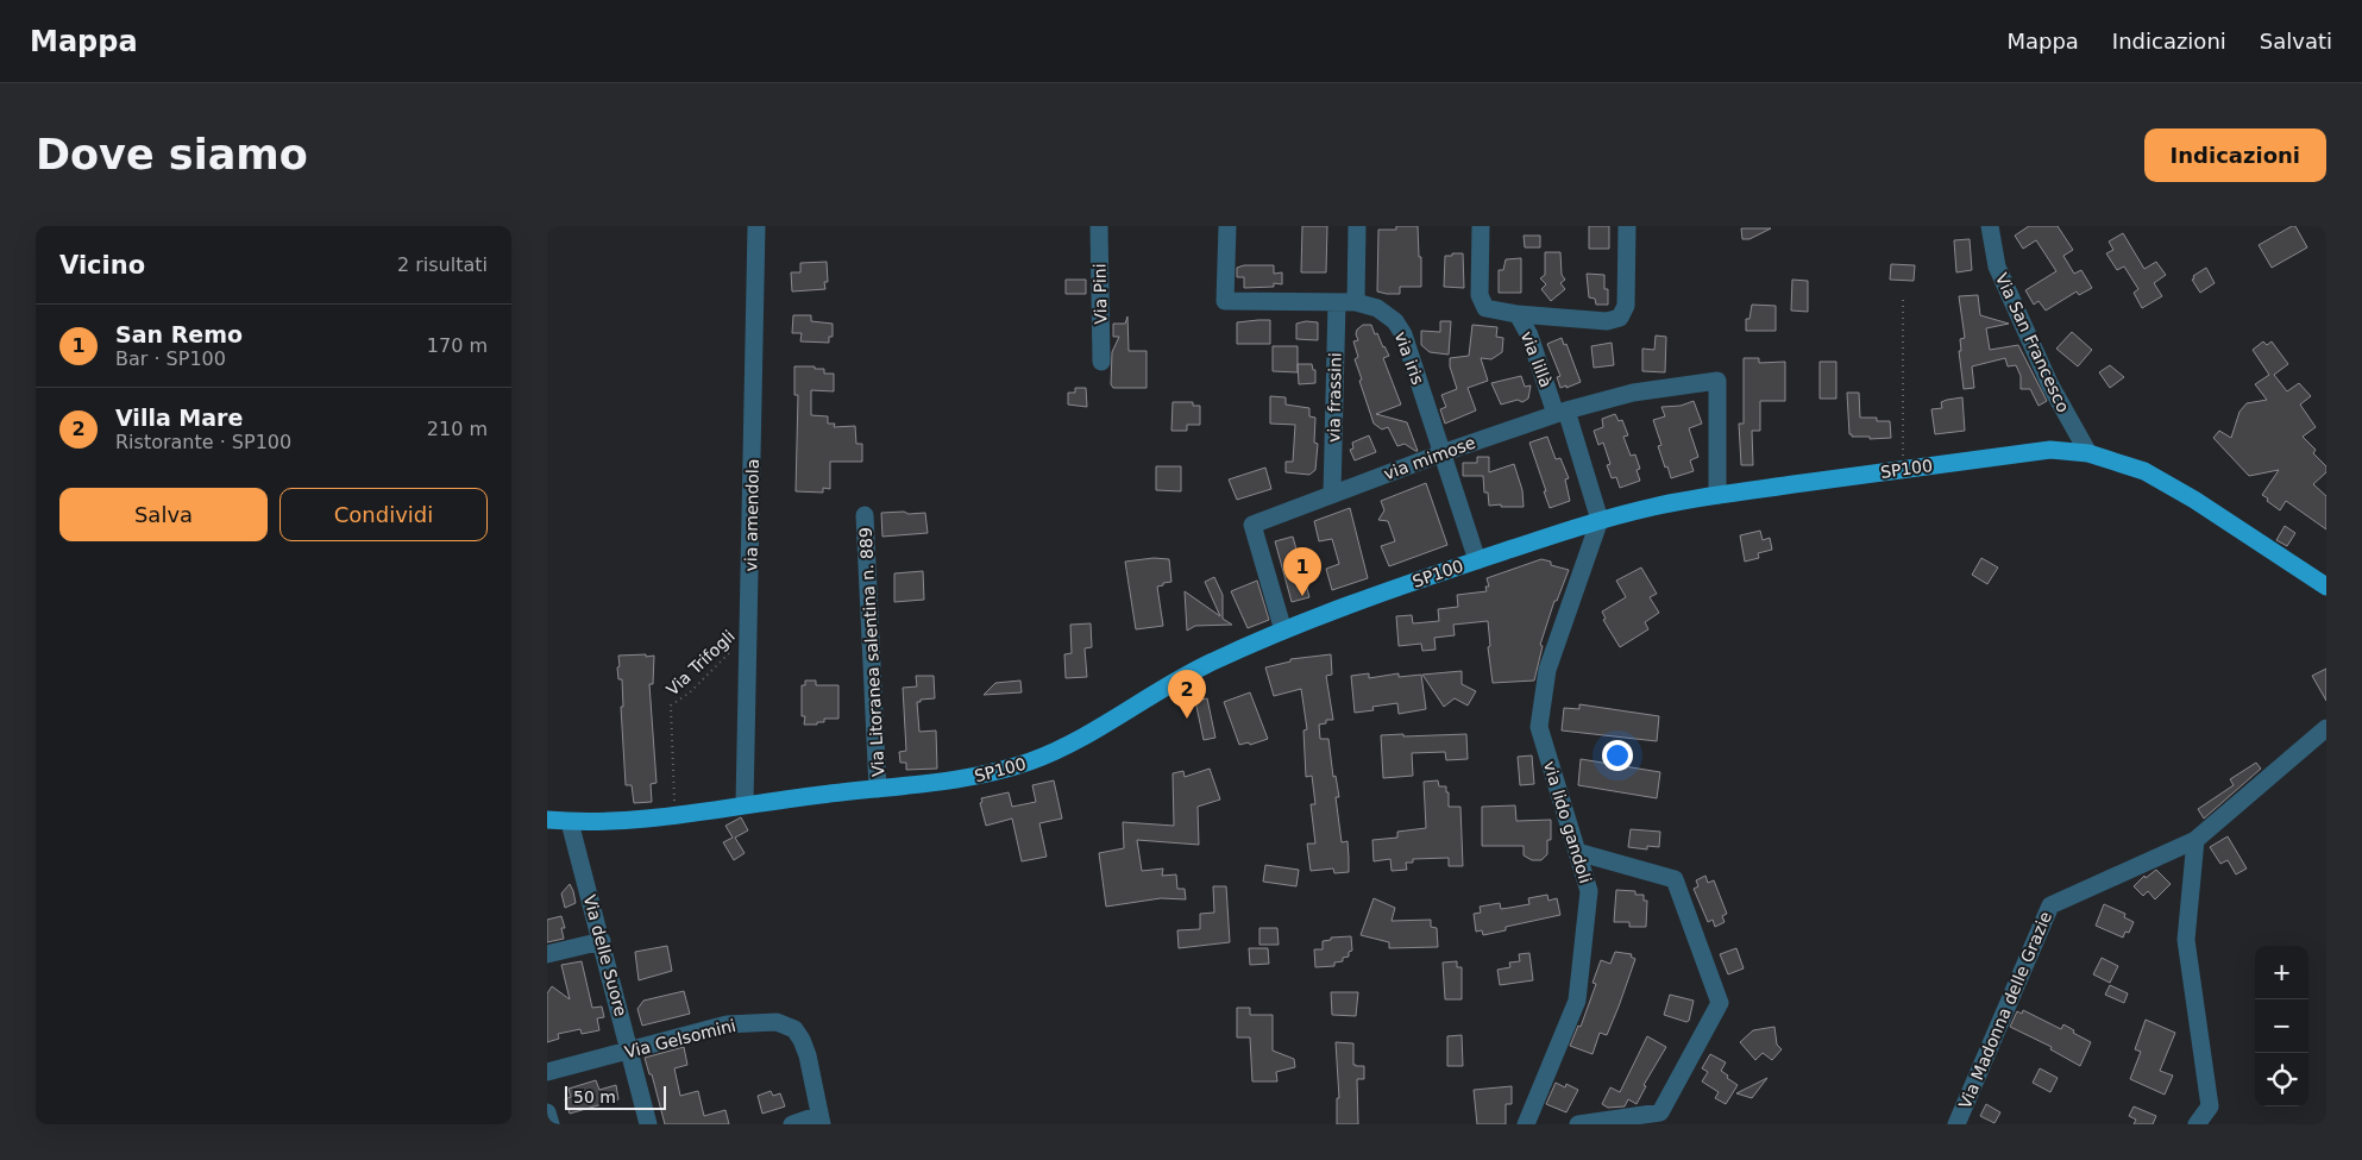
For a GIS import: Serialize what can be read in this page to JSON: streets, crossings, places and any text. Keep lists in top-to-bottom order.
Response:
{
  "streets": {
    "main road": ["SP100"],
    "street": [
      "Via Pini",
      "Via San Francesco",
      "via iris",
      "via lillà",
      "via frassini",
      "via mimose",
      "via amendola",
      "Via Litoranea salentina n. 889",
      "via lido gandoli",
      "Via delle Suore",
      "Via Madonna delle Grazie",
      "Via Gelsomini"
    ],
    "path": ["Via Trifogli"]
  },
  "crossings": [
    ["Via San Francesco", "SP100"],
    ["via iris", "via frassini"],
    ["via iris", "via mimose"],
    ["via iris", "SP100"],
    ["via lillà", "via mimose"],
    ["via lillà", "SP100"],
    ["via lillà", "via lido gandoli"],
    ["via frassini", "via mimose"],
    ["via mimose", "SP100"],
    ["SP100", "via amendola"],
    ["SP100", "Via Litoranea salentina n. 889"],
    ["SP100", "Via Trifogli"],
    ["SP100", "via lido gandoli"],
    ["SP100", "Via delle Suore"],
    ["via amendola", "Via Trifogli"],
    ["Via delle Suore", "Via Gelsomini"]
  ],
  "scale_bar": "50 m",
  "page": {
    "header": "Mappa",
    "nav": ["Mappa", "Indicazioni", "Salvati"],
    "buttons": [
      "Indicazioni",
      ["Salva", "Condividi"]
    ],
    "title": "Dove siamo",
    "heading": ["Vicino", "2 risultati"],
    "list": [
      {
        "mark": "1",
        "name": "San Remo",
        "note": "Bar · SP100",
        "value": "170 m"
      },
      {
        "mark": "2",
        "name": "Villa Mare",
        "note": "Ristorante · SP100",
        "value": "210 m"
      }
    ],
    "pins": ["1", "2"],
    "map_buttons": ["+", "−"],
    "scale": "50 m"
  }
}
